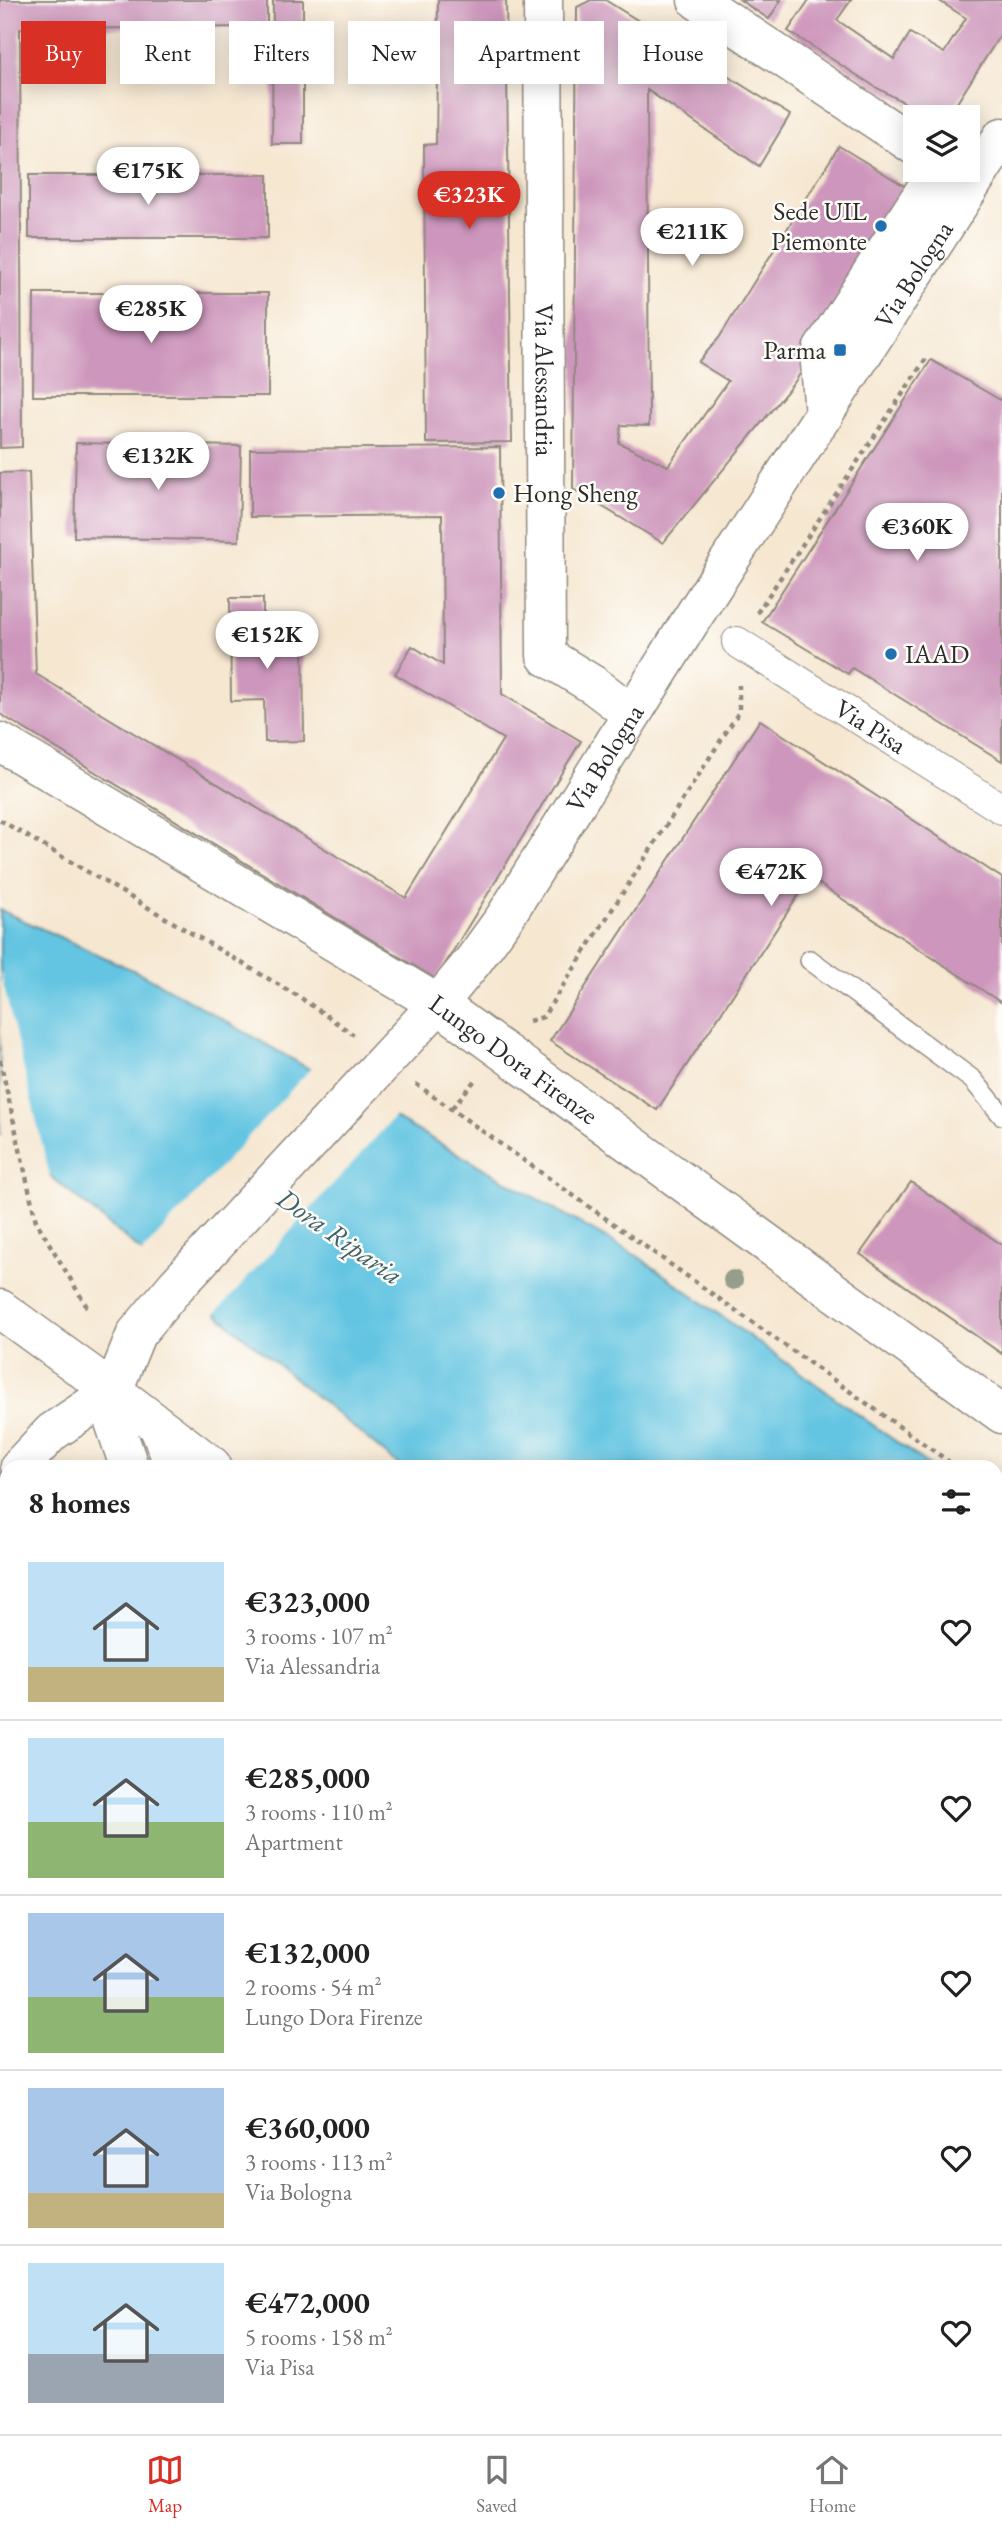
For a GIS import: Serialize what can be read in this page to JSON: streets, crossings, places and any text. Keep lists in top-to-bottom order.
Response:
{
  "streets": {
    "street": [
      "Via Bologna",
      "Via Alessandria",
      "Via Pisa",
      "Lungo Dora Firenze"
    ]
  },
  "crossings": [
    ["Via Bologna", "Via Alessandria"],
    ["Via Bologna", "Lungo Dora Firenze"]
  ],
  "water": ["Dora Riparia"],
  "places": {
    "other": ["Sede UIL Piemonte", "Hong Sheng", "IAAD"],
    "transit": ["Parma"]
  },
  "page": {
    "chip": [
      "Buy",
      "Rent",
      "Filters",
      "New",
      "Apartment",
      "House"
    ],
    "price": [
      "€175K",
      "€323K",
      "€211K",
      "€285K",
      "€132K",
      "€360K",
      "€152K",
      "€472K"
    ],
    "heading": "8 homes",
    "list": [
      {
        "name": "€323,000",
        "note": "3 rooms · 107 m² · Via Alessandria"
      },
      {
        "name": "€285,000",
        "note": "3 rooms · 110 m² · Apartment"
      },
      {
        "name": "€132,000",
        "note": "2 rooms · 54 m² · Lungo Dora Firenze"
      },
      {
        "name": "€360,000",
        "note": "3 rooms · 113 m² · Via Bologna"
      },
      {
        "name": "€472,000",
        "note": "5 rooms · 158 m² · Via Pisa"
      }
    ],
    "tabs": ["Map", "Saved", "Home"]
  }
}
